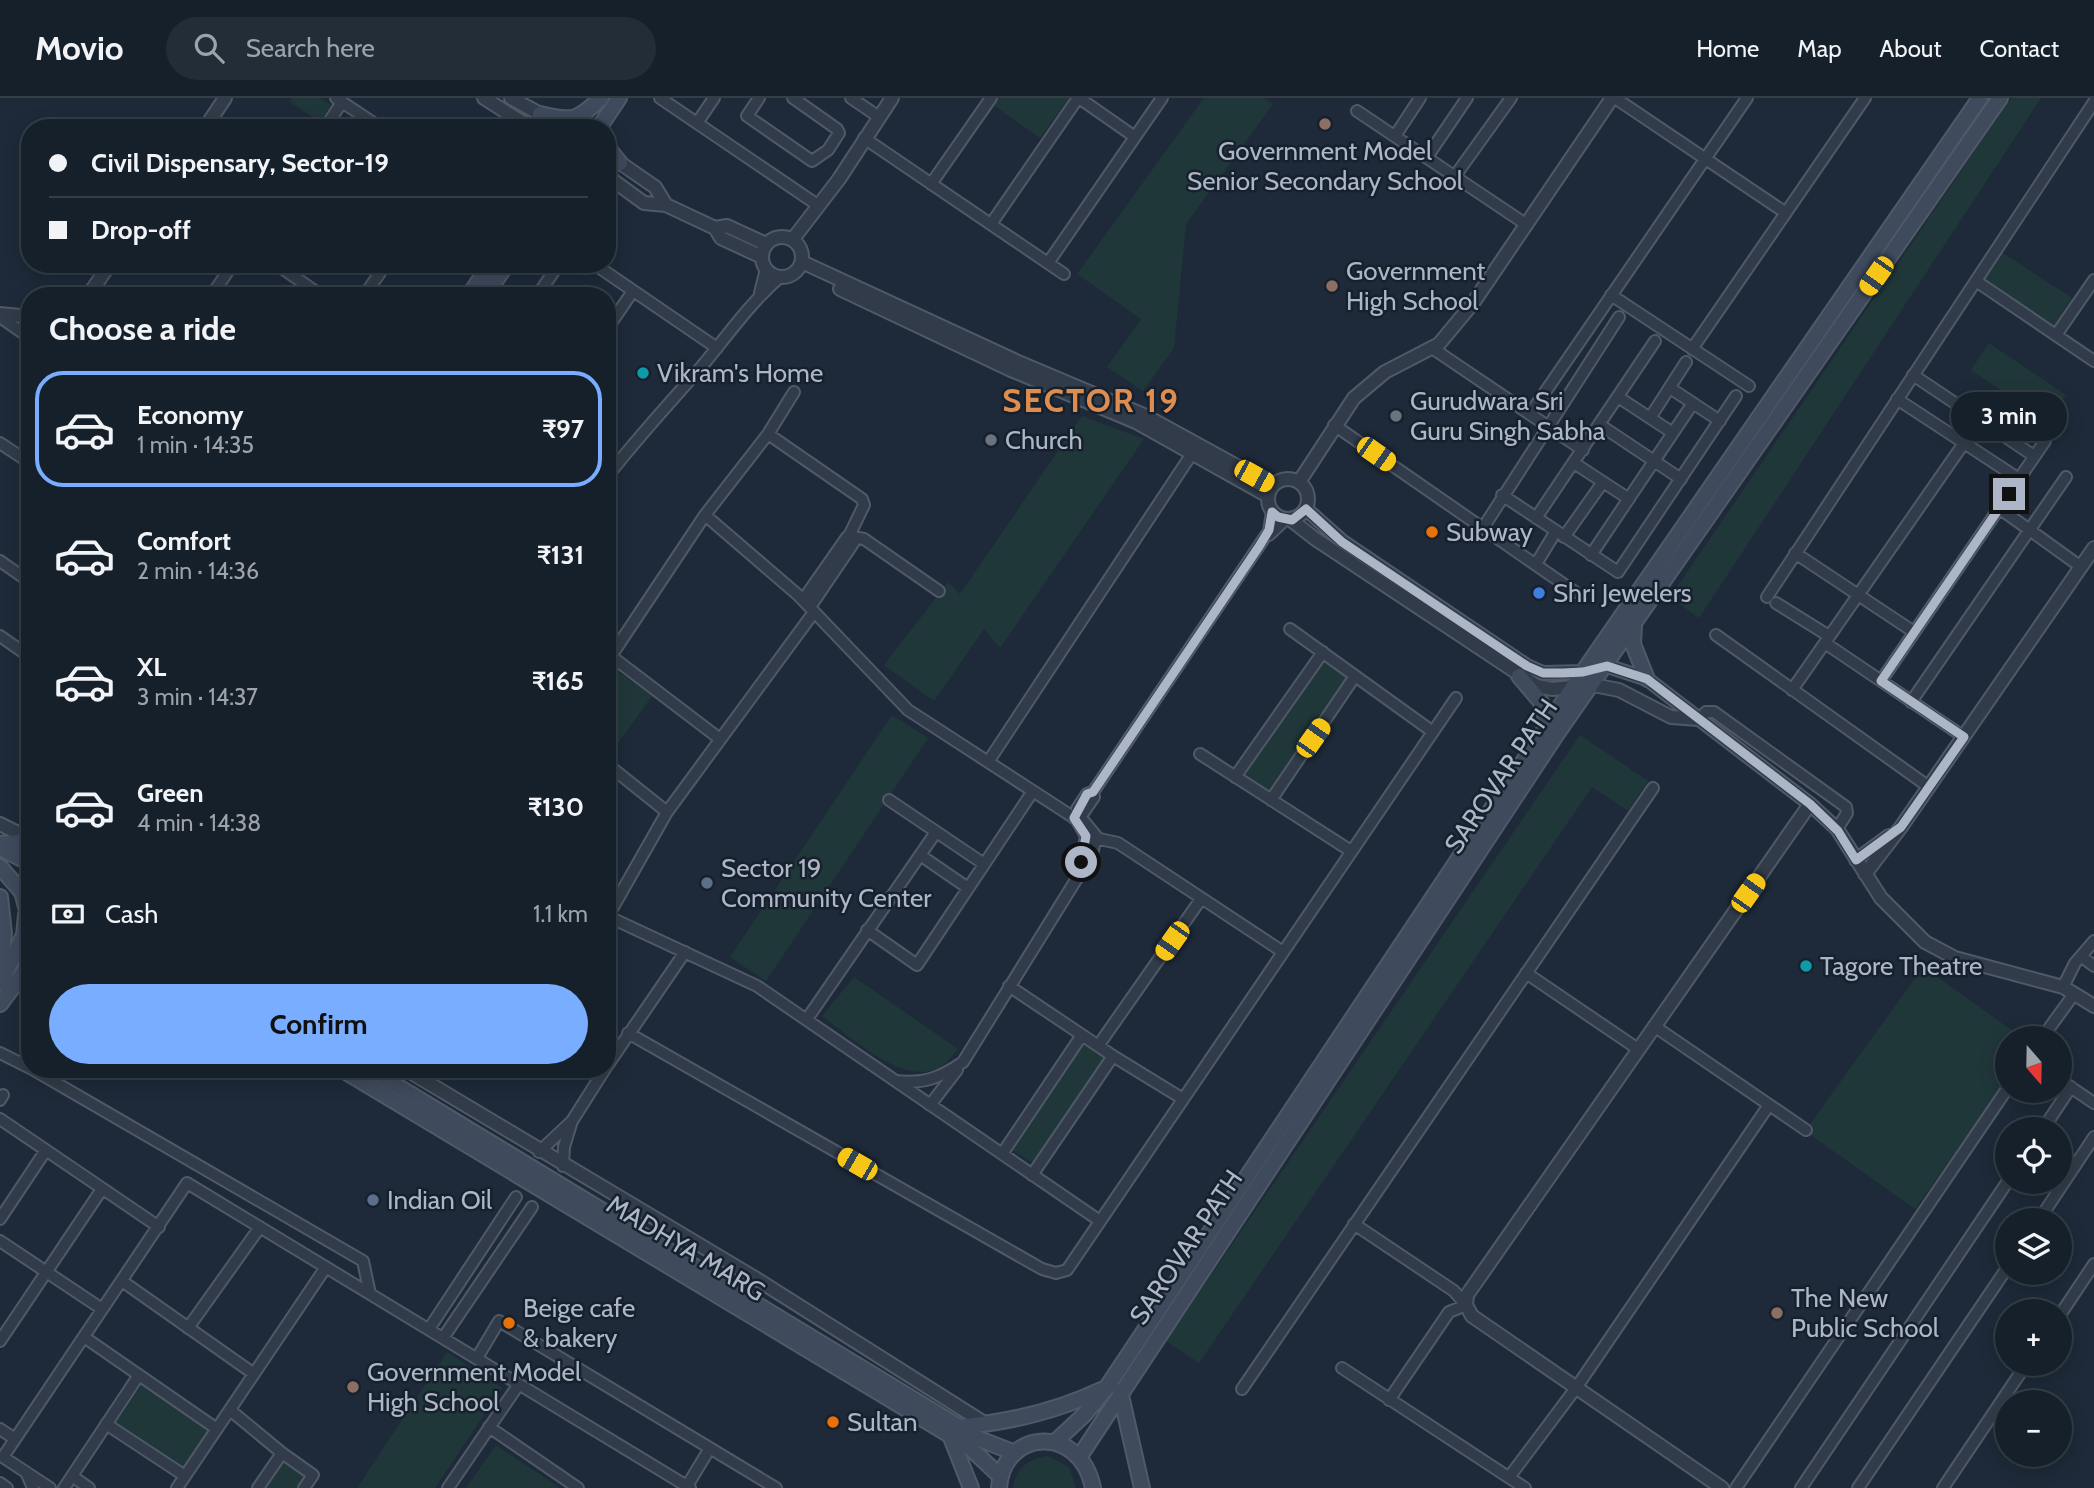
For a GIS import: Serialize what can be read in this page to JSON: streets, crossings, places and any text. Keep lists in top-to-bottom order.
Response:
{
  "streets": {
    "main road": ["SAROVAR PATH", "MADHYA MARG"]
  },
  "districts": ["SECTOR 19"],
  "places": [
    "Government Model Senior Secondary School",
    "Government High School",
    "Vikram's Home",
    "Gurudwara Sri Guru Singh Sabha",
    "Church",
    "Subway",
    "Shri Jewelers",
    "Sector 19 Community Center",
    "Tagore Theatre",
    "Indian Oil",
    "The New Public School",
    "Beige cafe & bakery",
    "Government Model High School",
    "Sultan"
  ],
  "north": "bottom",
  "page": {
    "header": "Movio",
    "search": "Search here",
    "nav": [
      "Home",
      "Map",
      "About",
      "Contact"
    ],
    "banner": ["Civil Dispensary, Sector-19", "Drop-off"],
    "heading": "Choose a ride",
    "list": [
      {
        "name": "Economy",
        "note": "1 min · 14:35",
        "value": "₹97"
      },
      {
        "name": "Comfort",
        "note": "2 min · 14:36",
        "value": "₹131"
      },
      {
        "name": "XL",
        "note": "3 min · 14:37",
        "value": "₹165"
      },
      {
        "name": "Green",
        "note": "4 min · 14:38",
        "value": "₹130"
      }
    ],
    "bubble": "3 min",
    "pay": ["Cash", "1.1 km"],
    "buttons": "Confirm",
    "map_buttons": ["+", "−"]
  }
}
